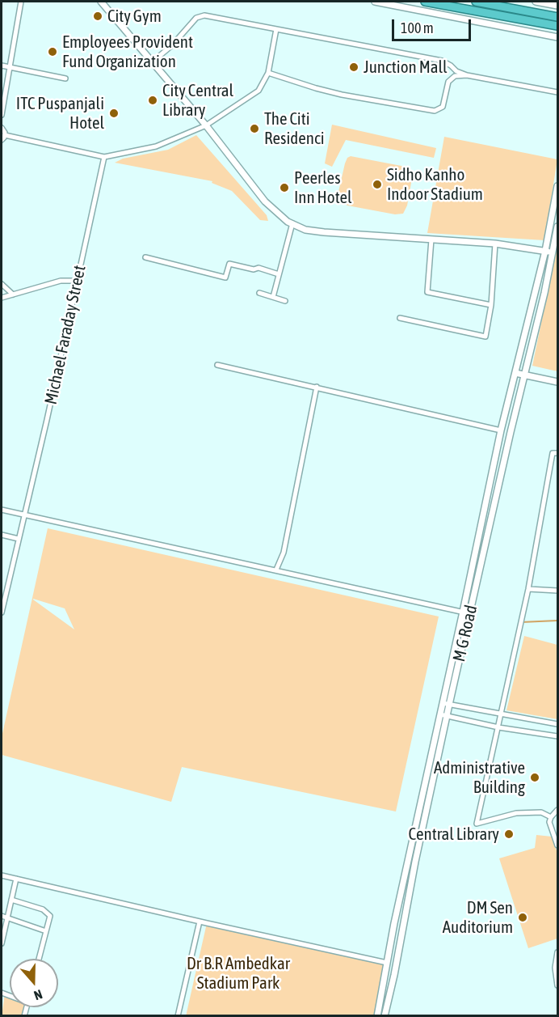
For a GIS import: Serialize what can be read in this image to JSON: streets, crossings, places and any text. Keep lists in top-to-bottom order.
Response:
{
  "streets": {
    "street": ["Michael Faraday Street", "M G Road"]
  },
  "parks": ["Dr B.R Ambedkar Stadium Park"],
  "places": [
    "City Gym",
    "Employees Provident Fund Organization",
    "Junction Mall",
    "City Central Library",
    "ITC Puspanjali Hotel",
    "The Citi Residenci",
    "Sidho Kanho Indoor Stadium",
    "Peerles Inn Hotel",
    "Administrative Building",
    "Central Library",
    "DM Sen Auditorium"
  ],
  "scale_bar": "100 m",
  "north": "bottom"
}
